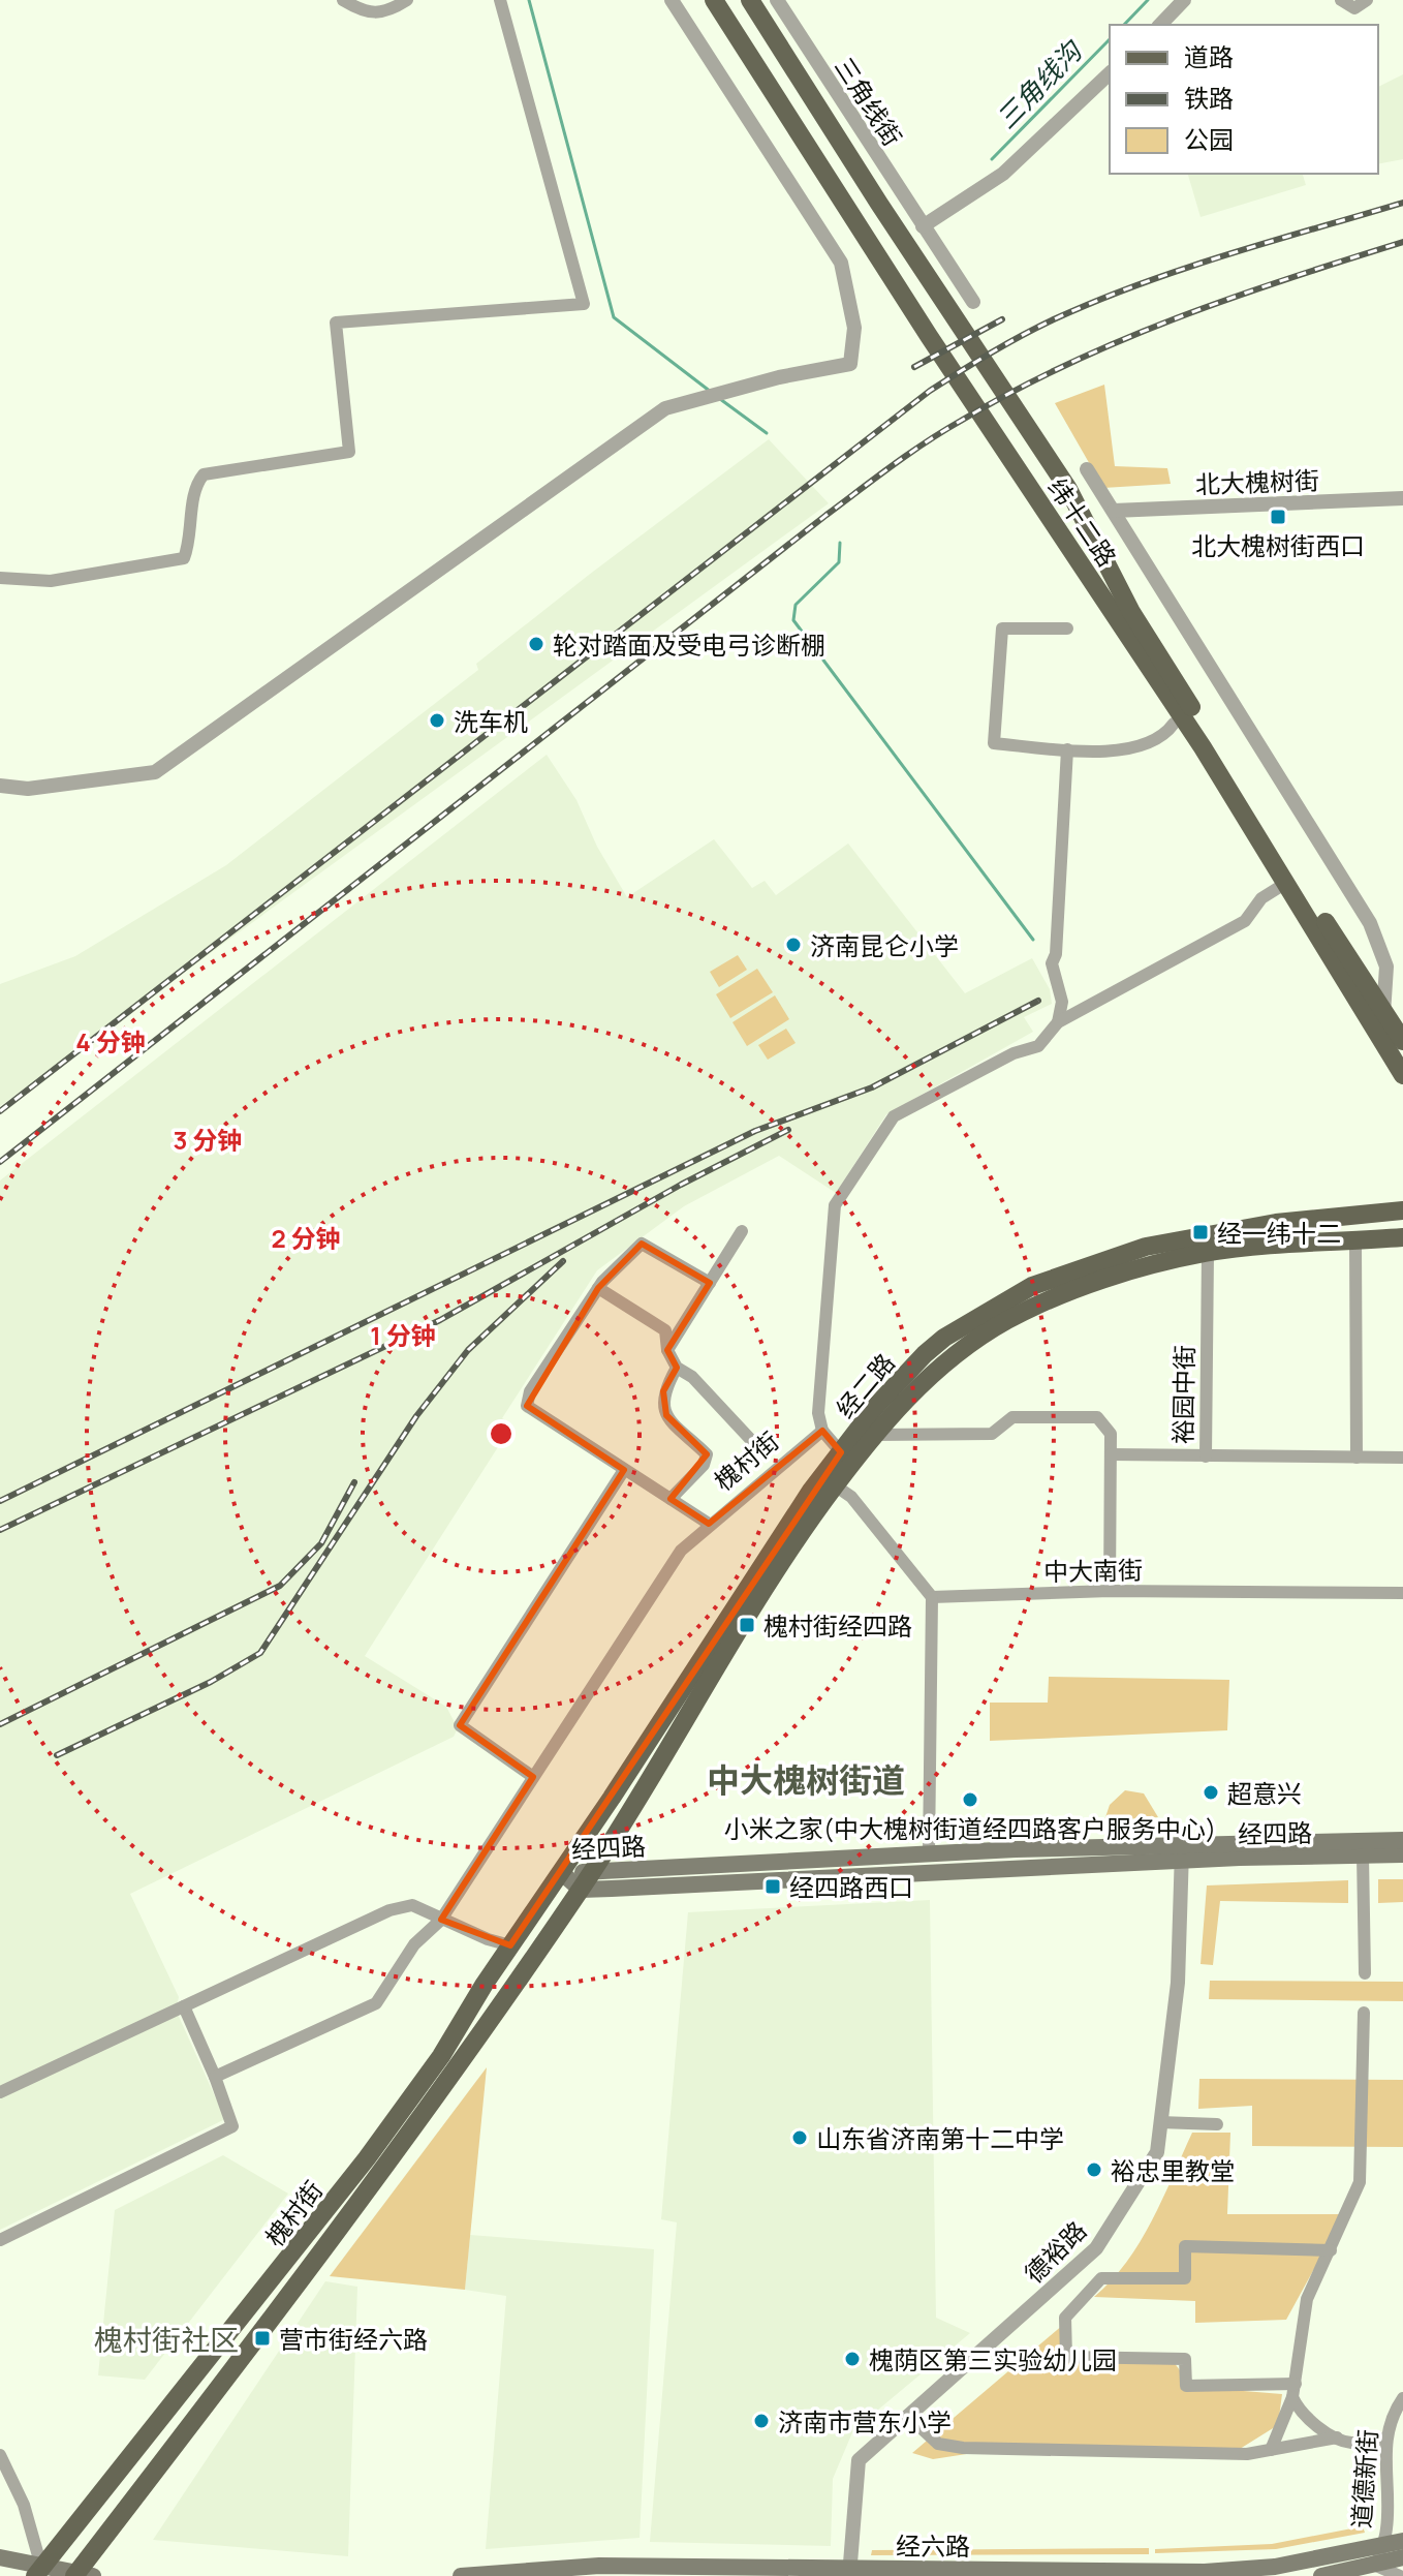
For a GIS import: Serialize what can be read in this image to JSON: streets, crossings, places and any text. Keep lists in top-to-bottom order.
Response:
{
  "streets": {
    "main road": [
      "纬十二路",
      "经二路",
      "槐村街",
      "经四路",
      "经六路"
    ],
    "street": [
      "三角线街",
      "北大槐树街",
      "裕园中街",
      "中大南街",
      "德裕路",
      "道德新街"
    ]
  },
  "crossings": [
    ["经二路", "裕园中街"],
    ["经二路", "槐村街"],
    ["经二路", "经四路"],
    ["槐村街", "经四路"],
    ["经四路", "德裕路"],
    ["德裕路", "经六路"],
    ["道德新街", "经六路"]
  ],
  "districts": ["中大槐树街道", "槐村街社区"],
  "water": ["三角线沟"],
  "places": {
    "transit": [
      "北大槐树街西口",
      "经一纬十二",
      "槐村街经四路",
      "经四路西口",
      "营市街经六路"
    ],
    "other": [
      "轮对踏面及受电弓诊断棚",
      "洗车机",
      "济南昆仑小学",
      "超意兴",
      "小米之家(中大槐树街道经四路客户服务中心)",
      "山东省济南第十二中学",
      "裕忠里教堂",
      "槐荫区第三实验幼儿园",
      "济南市营东小学"
    ]
  },
  "legend": ["道路", "铁路", "公园"],
  "rings": [
    "4 分钟",
    "3 分钟",
    "2 分钟",
    "1 分钟"
  ]
}
